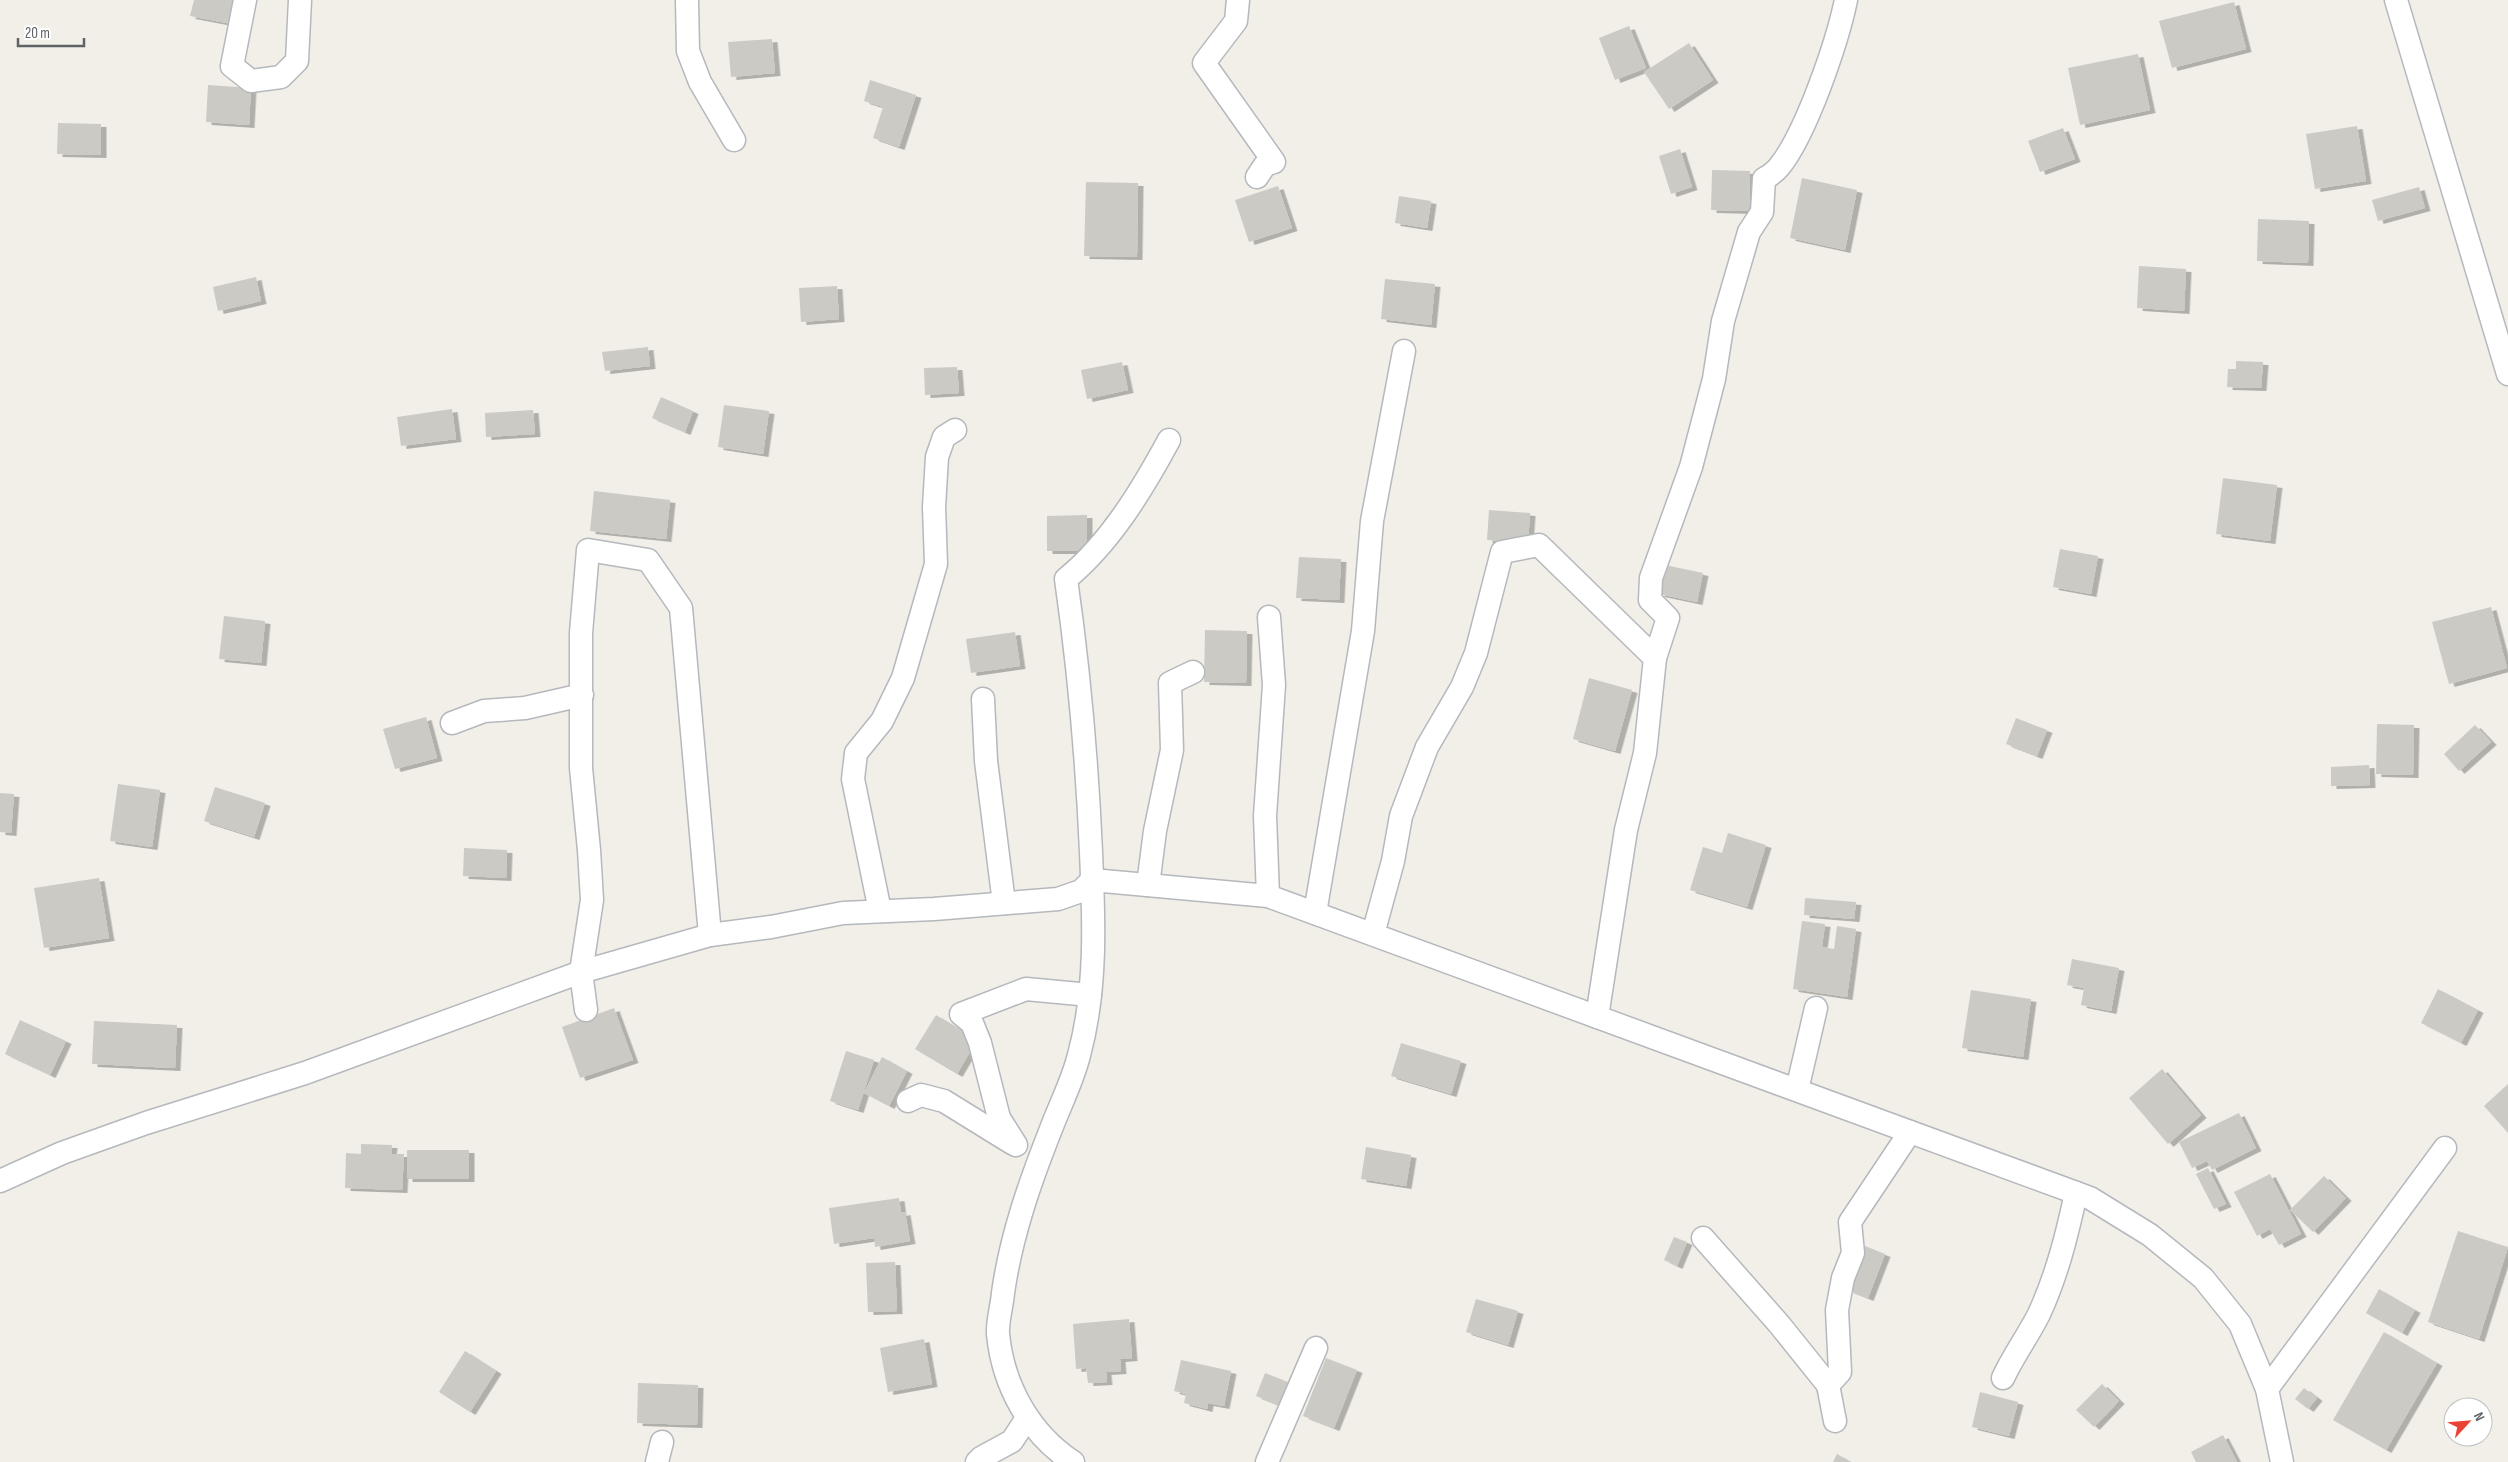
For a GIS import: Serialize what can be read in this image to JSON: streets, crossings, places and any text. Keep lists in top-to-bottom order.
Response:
{
  "scale_bar": "20 m",
  "north": "top right"
}
